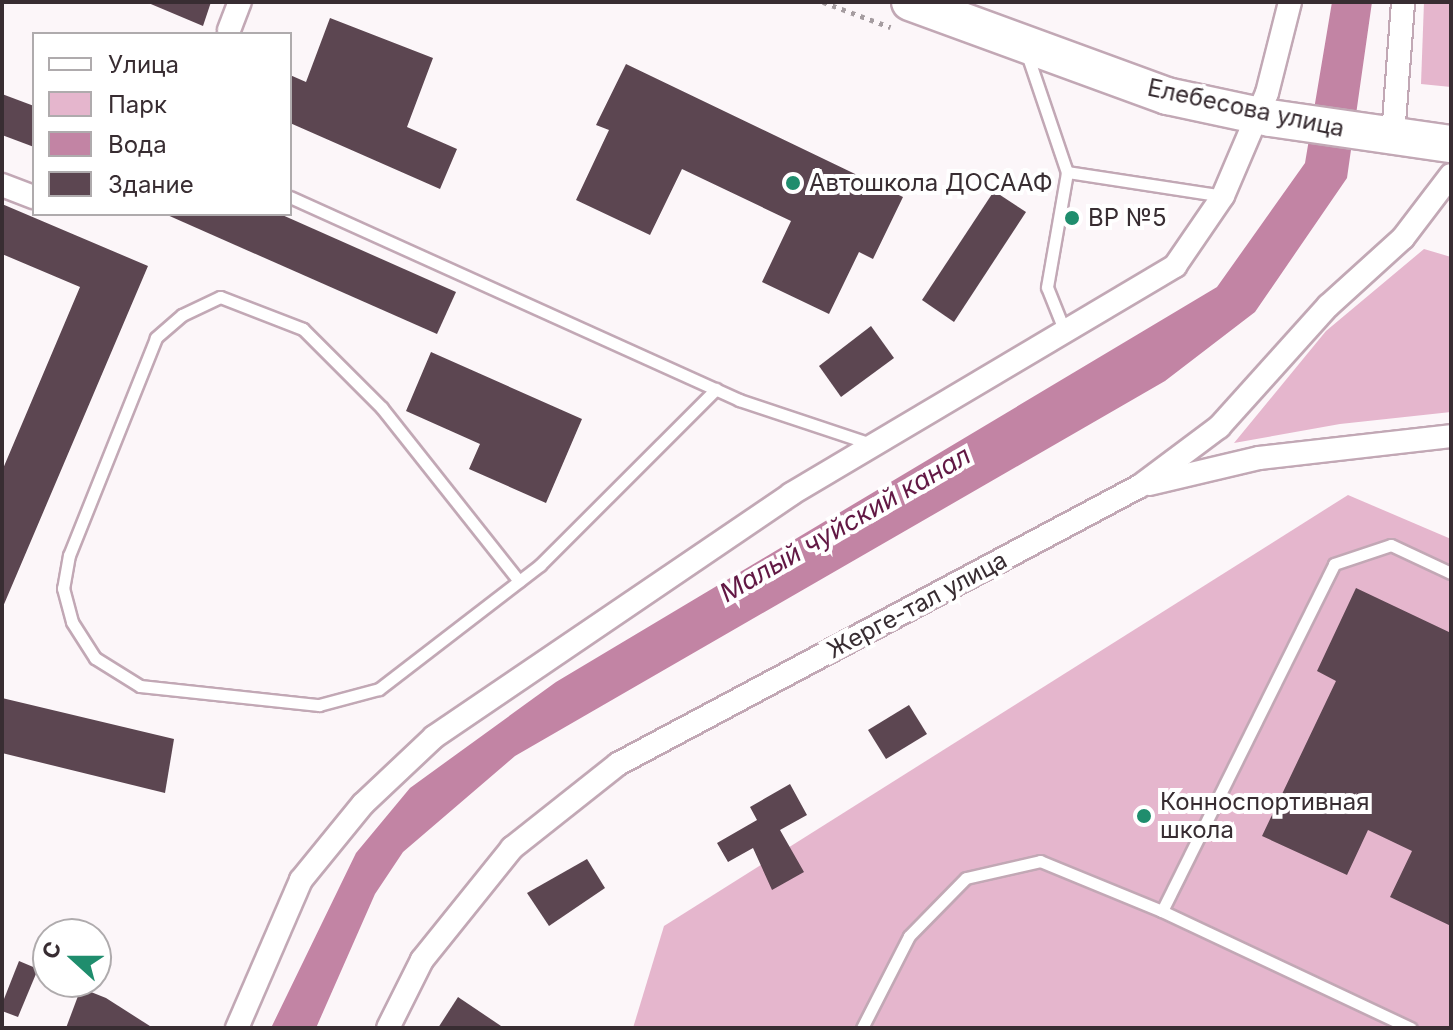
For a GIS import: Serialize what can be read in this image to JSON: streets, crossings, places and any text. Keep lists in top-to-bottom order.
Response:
{
  "streets": {
    "main road": ["Елебесова улица"],
    "street": ["Жерге-тал улица"]
  },
  "water": ["Малый чуйский канал"],
  "places": ["Автошкола ДОСААФ", "BP №5", "Конноспортивная школа"],
  "legend": [
    "Улица",
    "Парк",
    "Вода",
    "Здание"
  ],
  "north": "left"
}
